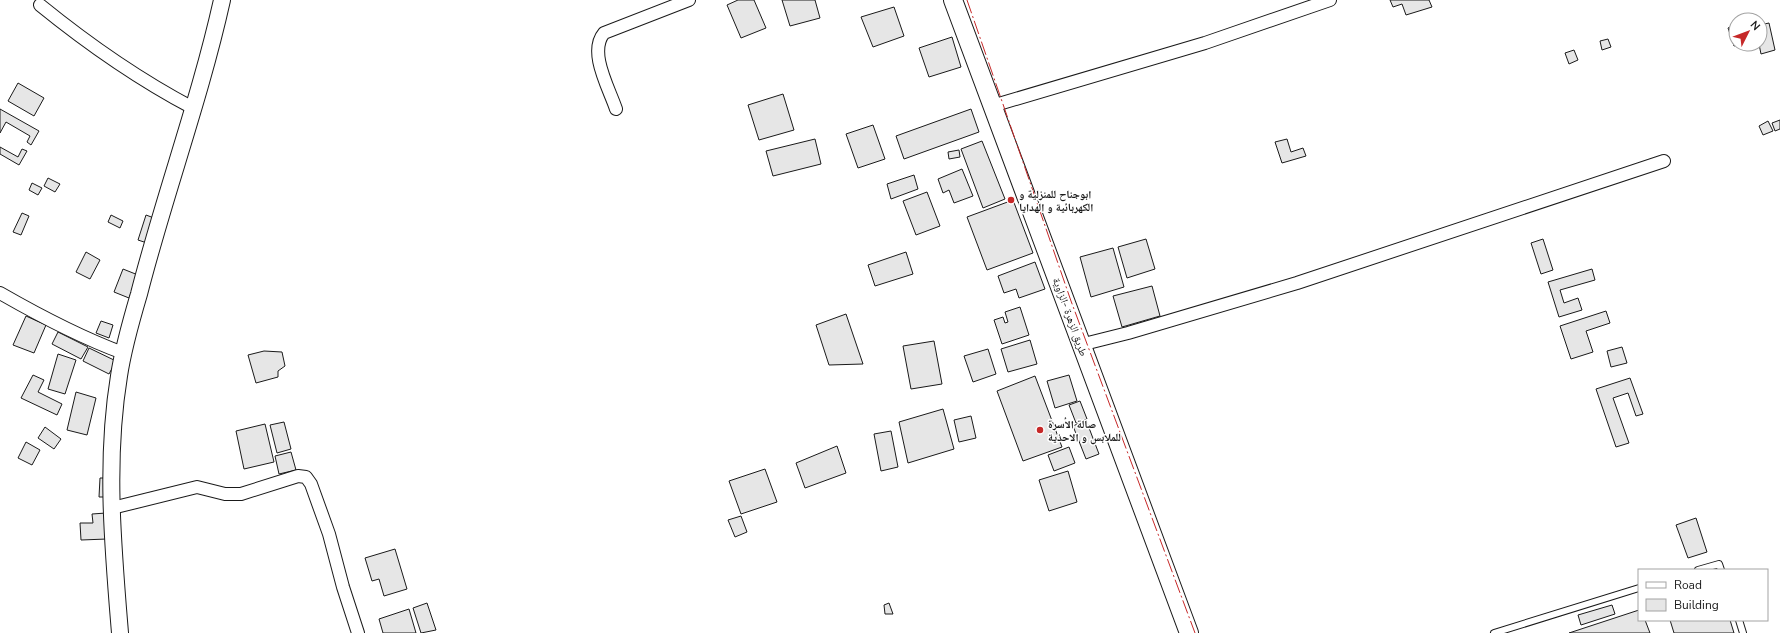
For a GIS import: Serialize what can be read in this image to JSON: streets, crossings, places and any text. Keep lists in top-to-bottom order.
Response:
{
  "streets": {
    "main road": ["طريق الزهرة -الزاوية"]
  },
  "places": ["ابوجناح للمنزلية و الكهربائية و الهدايا", "صالة الأسرة للملابس و الاحذية"],
  "legend": ["Road", "Building"],
  "north": "top right"
}
